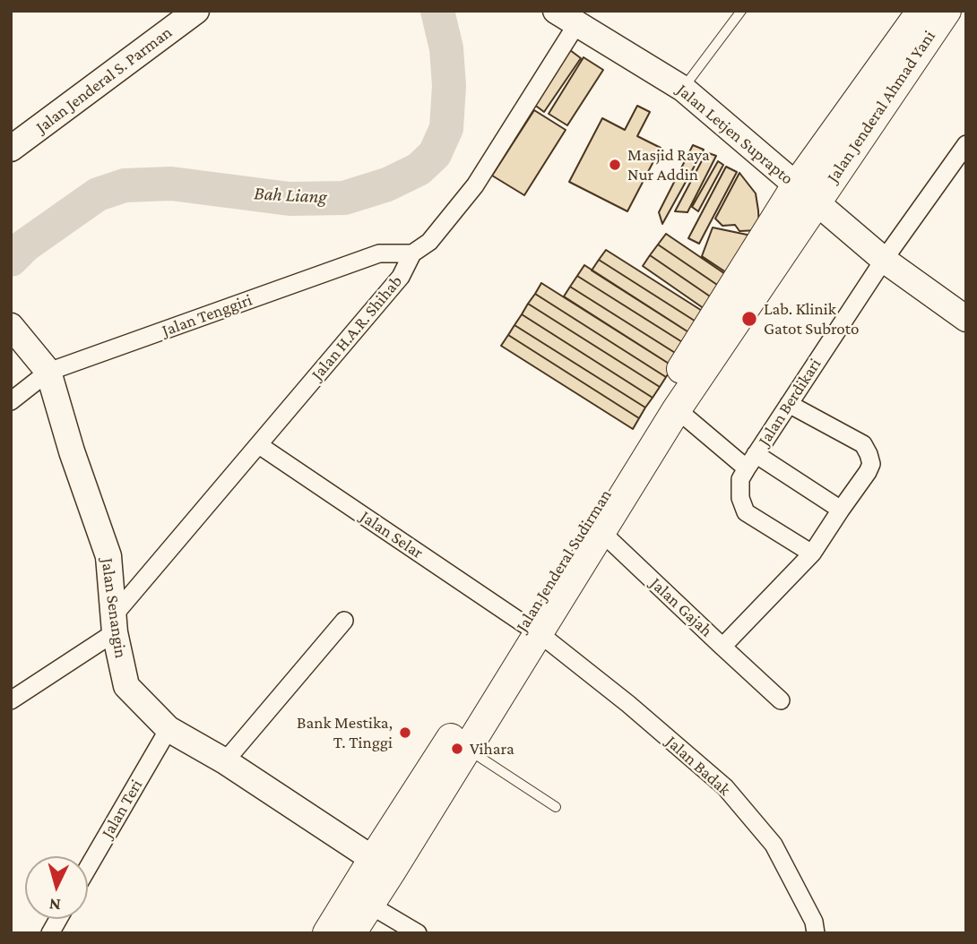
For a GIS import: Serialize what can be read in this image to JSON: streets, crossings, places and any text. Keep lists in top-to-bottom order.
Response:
{
  "streets": {
    "main road": ["Jalan Jenderal Ahmad Yani", "Jalan Jenderal Sudirman"],
    "street": [
      "Jalan Jenderal S. Parman",
      "Jalan Letjen Suprapto",
      "Jalan Tenggiri",
      "Jalan H.A.R. Shihab",
      "Jalan Berdikari",
      "Jalan Selar",
      "Jalan Gajah",
      "Jalan Senangin",
      "Jalan Badak",
      "Jalan Teri"
    ]
  },
  "crossings": [
    ["Jalan Jenderal Ahmad Yani", "Jalan Letjen Suprapto"],
    ["Jalan Jenderal Ahmad Yani", "Jalan Jenderal Sudirman"],
    ["Jalan Letjen Suprapto", "Jalan H.A.R. Shihab"],
    ["Jalan Letjen Suprapto", "Jalan Berdikari"],
    ["Jalan Letjen Suprapto", "Jalan Jenderal Sudirman"],
    ["Jalan Tenggiri", "Jalan H.A.R. Shihab"],
    ["Jalan Tenggiri", "Jalan Senangin"],
    ["Jalan H.A.R. Shihab", "Jalan Selar"],
    ["Jalan H.A.R. Shihab", "Jalan Senangin"],
    ["Jalan Berdikari", "Jalan Gajah"],
    ["Jalan Selar", "Jalan Jenderal Sudirman"],
    ["Jalan Selar", "Jalan Badak"],
    ["Jalan Jenderal Sudirman", "Jalan Gajah"],
    ["Jalan Jenderal Sudirman", "Jalan Senangin"],
    ["Jalan Jenderal Sudirman", "Jalan Badak"],
    ["Jalan Senangin", "Jalan Teri"]
  ],
  "water": ["Bah Liang"],
  "places": [
    "Masjid Raya Nur Addin",
    "Lab. Klinik Gatot Subroto",
    "Bank Mestika, T. Tinggi",
    "Vihara"
  ],
  "north": "bottom"
}
